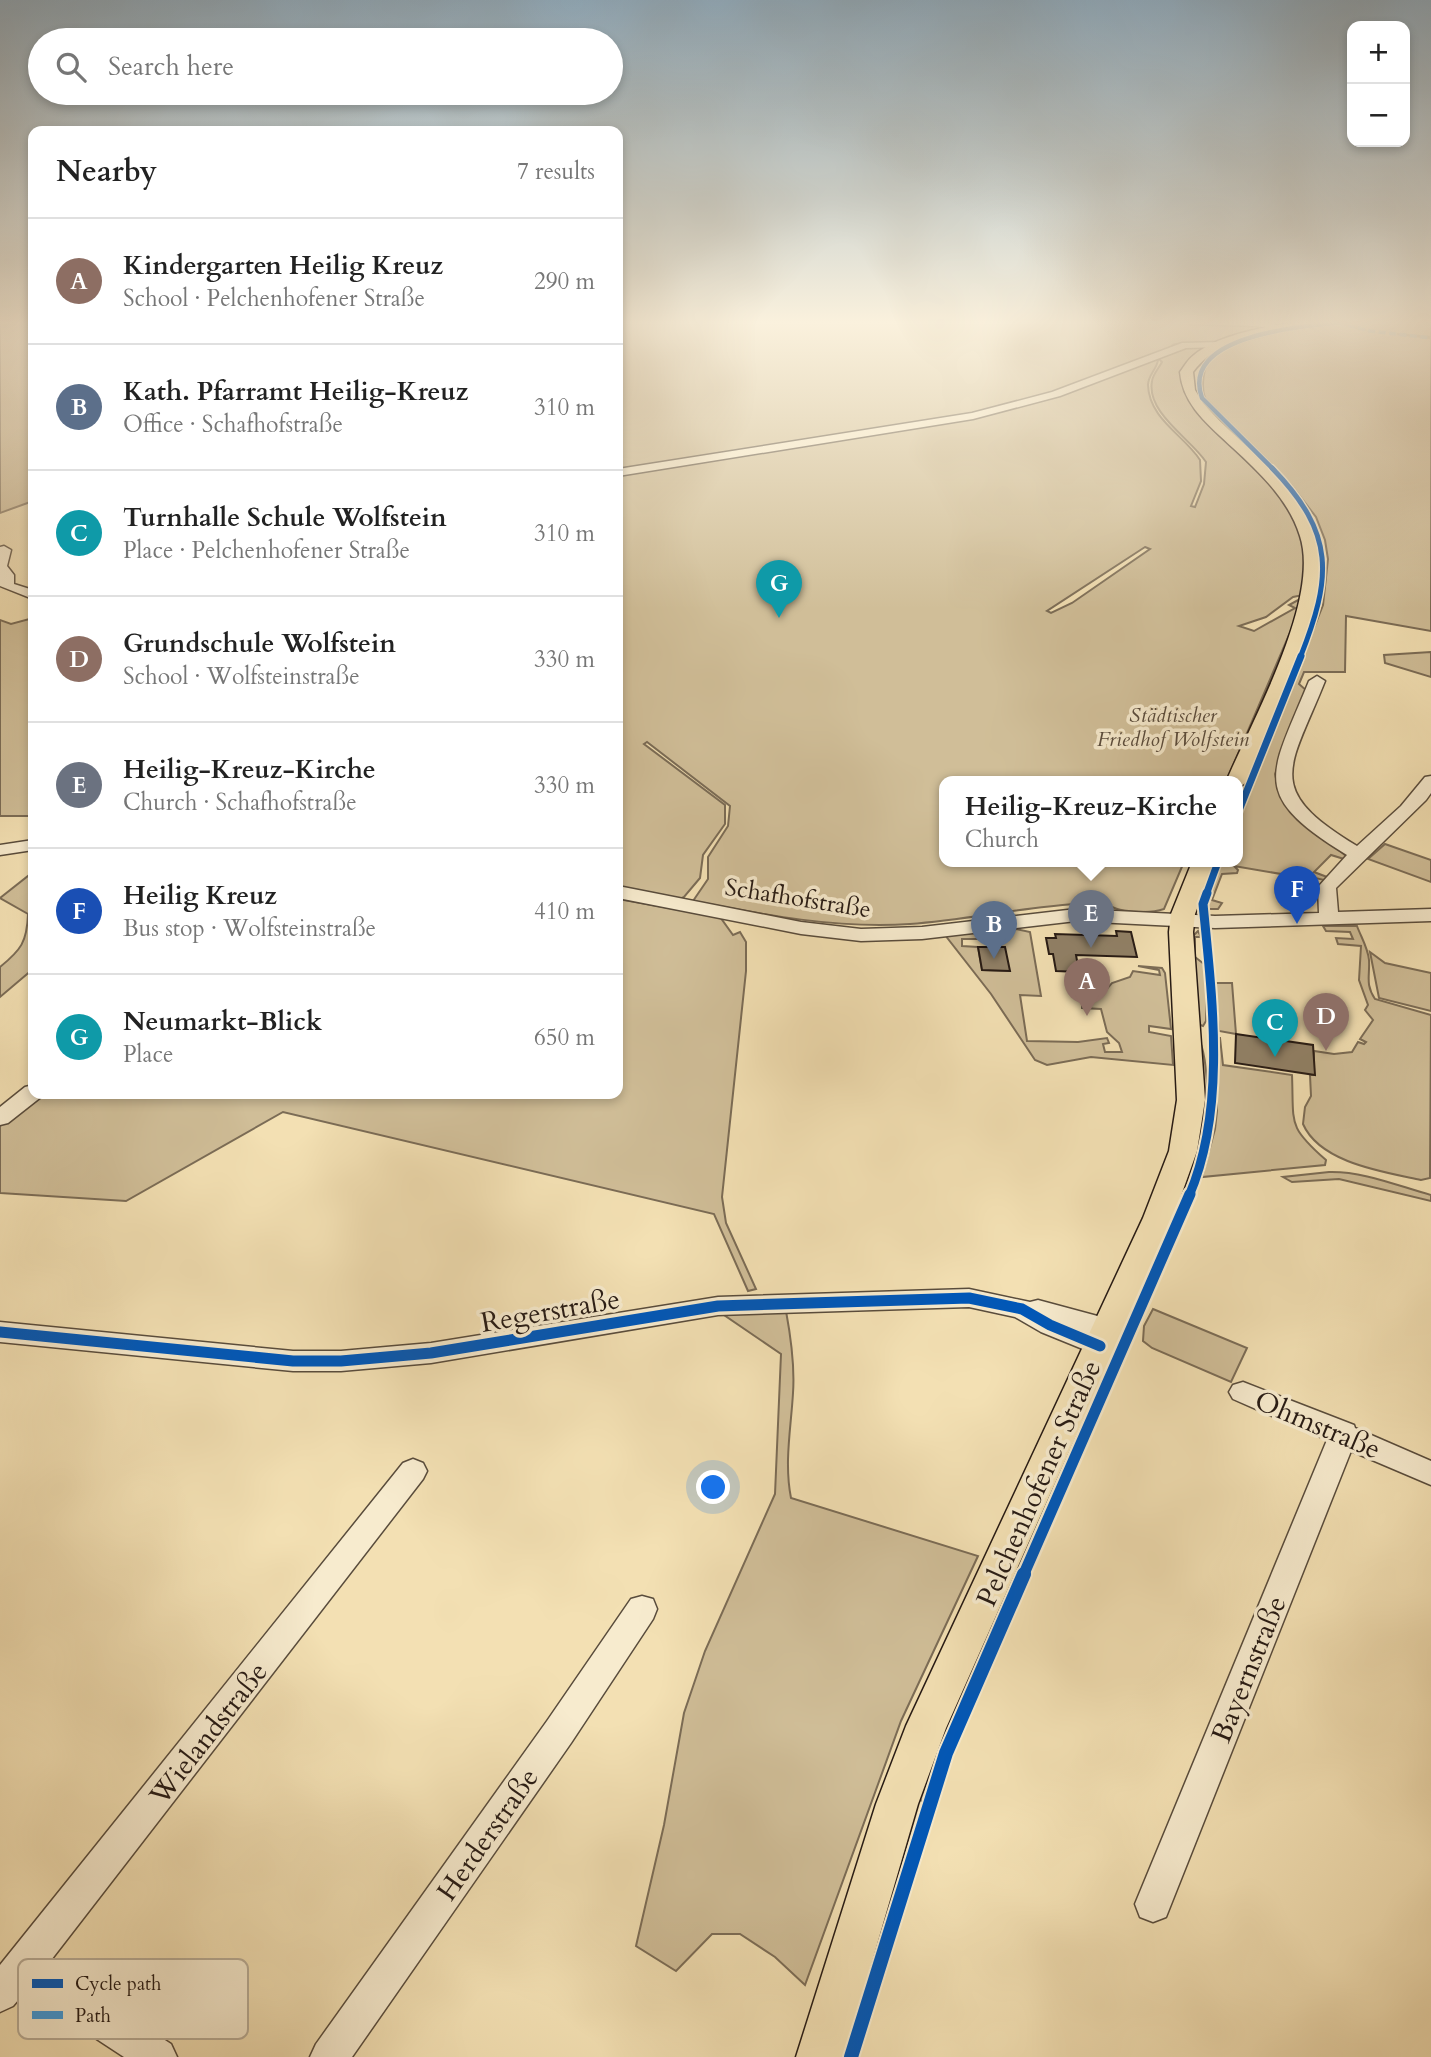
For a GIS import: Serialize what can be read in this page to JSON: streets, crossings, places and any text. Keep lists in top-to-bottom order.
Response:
{
  "streets": {
    "main road": ["Pelchenhofener Straße"],
    "street": [
      "Schafhofstraße",
      "Regerstraße",
      "Ohmstraße",
      "Bayernstraße",
      "Wielandstraße",
      "Herderstraße"
    ]
  },
  "crossings": [
    ["Schafhofstraße", "Pelchenhofener Straße"],
    ["Regerstraße", "Pelchenhofener Straße"],
    ["Ohmstraße", "Bayernstraße"]
  ],
  "parks": ["Städtischer Friedhof Wolfstein"],
  "legend": ["Cycle path", "Path"],
  "page": {
    "map_buttons": ["+", "−"],
    "search": "Search here",
    "heading": ["Nearby", "7 results"],
    "list": [
      {
        "mark": "A",
        "name": "Kindergarten Heilig Kreuz",
        "note": "School · Pelchenhofener Straße",
        "value": "290 m"
      },
      {
        "mark": "B",
        "name": "Kath. Pfarramt Heilig-Kreuz",
        "note": "Office · Schafhofstraße",
        "value": "310 m"
      },
      {
        "mark": "C",
        "name": "Turnhalle Schule Wolfstein",
        "note": "Place · Pelchenhofener Straße",
        "value": "310 m"
      },
      {
        "mark": "D",
        "name": "Grundschule Wolfstein",
        "note": "School · Wolfsteinstraße",
        "value": "330 m"
      },
      {
        "mark": "E",
        "name": "Heilig-Kreuz-Kirche",
        "note": "Church · Schafhofstraße",
        "value": "330 m"
      },
      {
        "mark": "F",
        "name": "Heilig Kreuz",
        "note": "Bus stop · Wolfsteinstraße",
        "value": "410 m"
      },
      {
        "mark": "G",
        "name": "Neumarkt-Blick",
        "note": "Place",
        "value": "650 m"
      }
    ],
    "pins": [
      "G",
      "F",
      "E",
      "B",
      "A",
      "D",
      "C"
    ],
    "popup": ["Heilig-Kreuz-Kirche", "Church"]
  }
}
